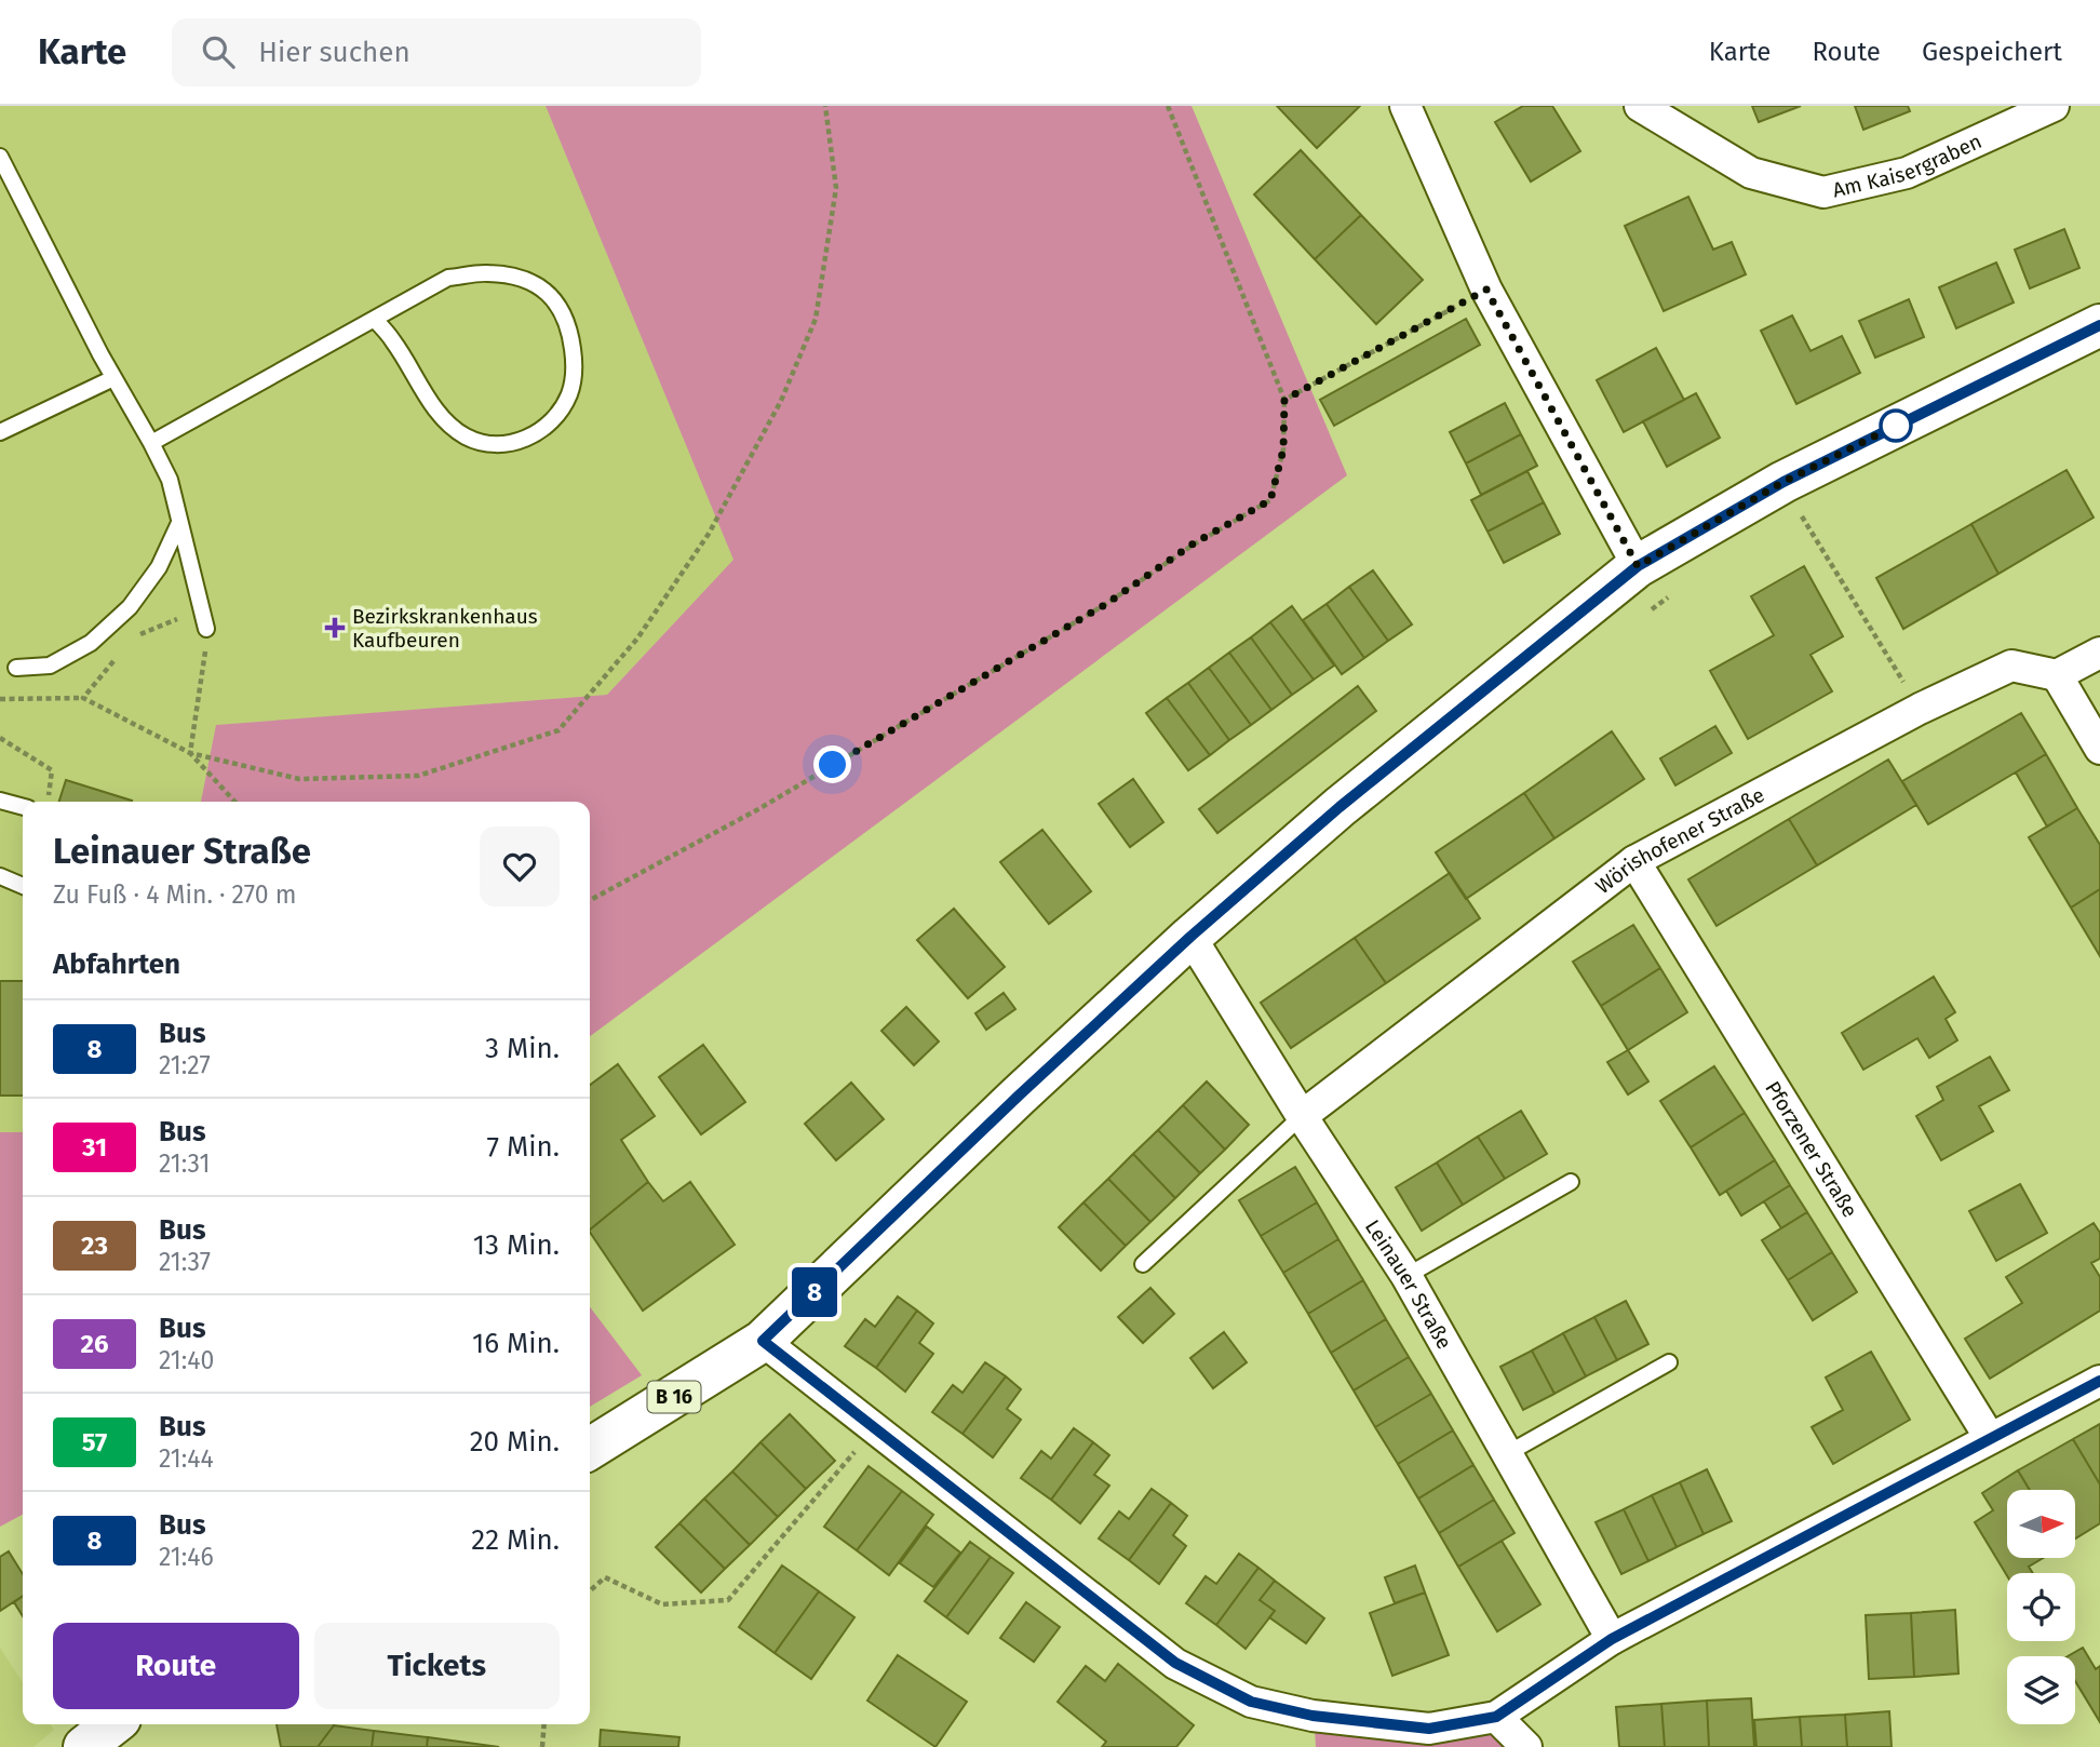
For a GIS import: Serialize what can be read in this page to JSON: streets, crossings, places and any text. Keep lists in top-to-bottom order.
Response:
{
  "streets": {
    "main road": ["B 16"],
    "street": [
      "Am Kaisergraben",
      "Wörishofener Straße",
      "Pforzener Straße",
      "Leinauer Straße"
    ]
  },
  "crossings": [
    ["Wörishofener Straße", "Pforzener Straße"],
    ["Wörishofener Straße", "Leinauer Straße"],
    ["Leinauer Straße", "B 16"]
  ],
  "places": {
    "health": ["Bezirkskrankenhaus Kaufbeuren"]
  },
  "lines": ["bus line 8"],
  "north": "right",
  "page": {
    "header": "Karte",
    "search": "Hier suchen",
    "nav": ["Karte", "Route", "Gespeichert"],
    "on_map": "8",
    "heading": [
      ["Leinauer Straße", "Zu Fuß · 4 Min. · 270 m"],
      "Abfahrten"
    ],
    "list": [
      {
        "mark": "8",
        "name": "Bus",
        "note": "21:27",
        "value": "3 Min."
      },
      {
        "mark": "31",
        "name": "Bus",
        "note": "21:31",
        "value": "7 Min."
      },
      {
        "mark": "23",
        "name": "Bus",
        "note": "21:37",
        "value": "13 Min."
      },
      {
        "mark": "26",
        "name": "Bus",
        "note": "21:40",
        "value": "16 Min."
      },
      {
        "mark": "57",
        "name": "Bus",
        "note": "21:44",
        "value": "20 Min."
      },
      {
        "mark": "8",
        "name": "Bus",
        "note": "21:46",
        "value": "22 Min."
      }
    ],
    "buttons": ["Route", "Tickets"]
  }
}
